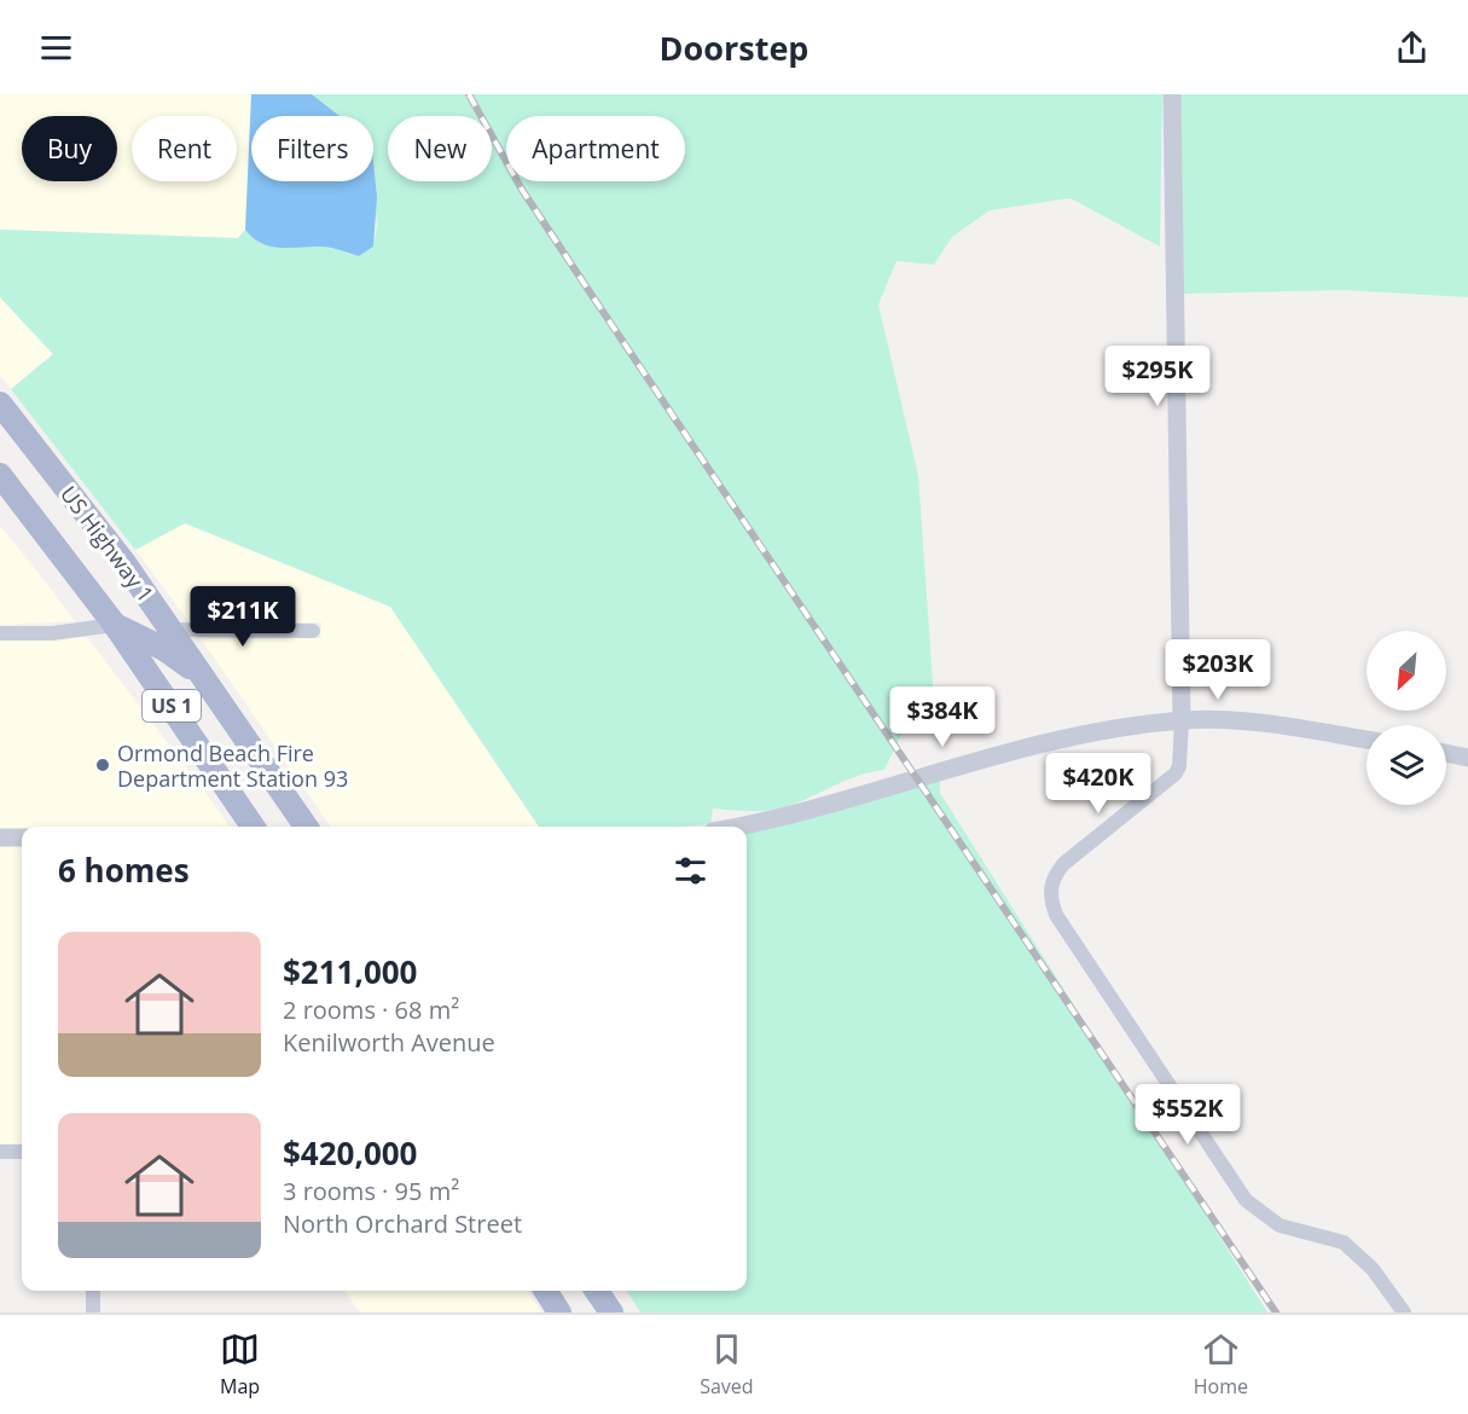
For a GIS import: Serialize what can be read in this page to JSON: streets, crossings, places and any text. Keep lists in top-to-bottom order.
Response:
{
  "streets": {
    "main road": ["US Highway 1", "US 1"]
  },
  "places": ["Ormond Beach Fire Department Station 93"],
  "north": "bottom left",
  "page": {
    "header": "Doorstep",
    "chip": [
      "Buy",
      "Rent",
      "Filters",
      "New",
      "Apartment"
    ],
    "price": [
      "$295K",
      "$211K",
      "$203K",
      "$384K",
      "$420K",
      "$552K"
    ],
    "heading": "6 homes",
    "list": [
      {
        "name": "$211,000",
        "note": "2 rooms · 68 m² · Kenilworth Avenue"
      },
      {
        "name": "$420,000",
        "note": "3 rooms · 95 m² · North Orchard Street"
      }
    ],
    "tabs": ["Map", "Saved", "Home"]
  }
}
